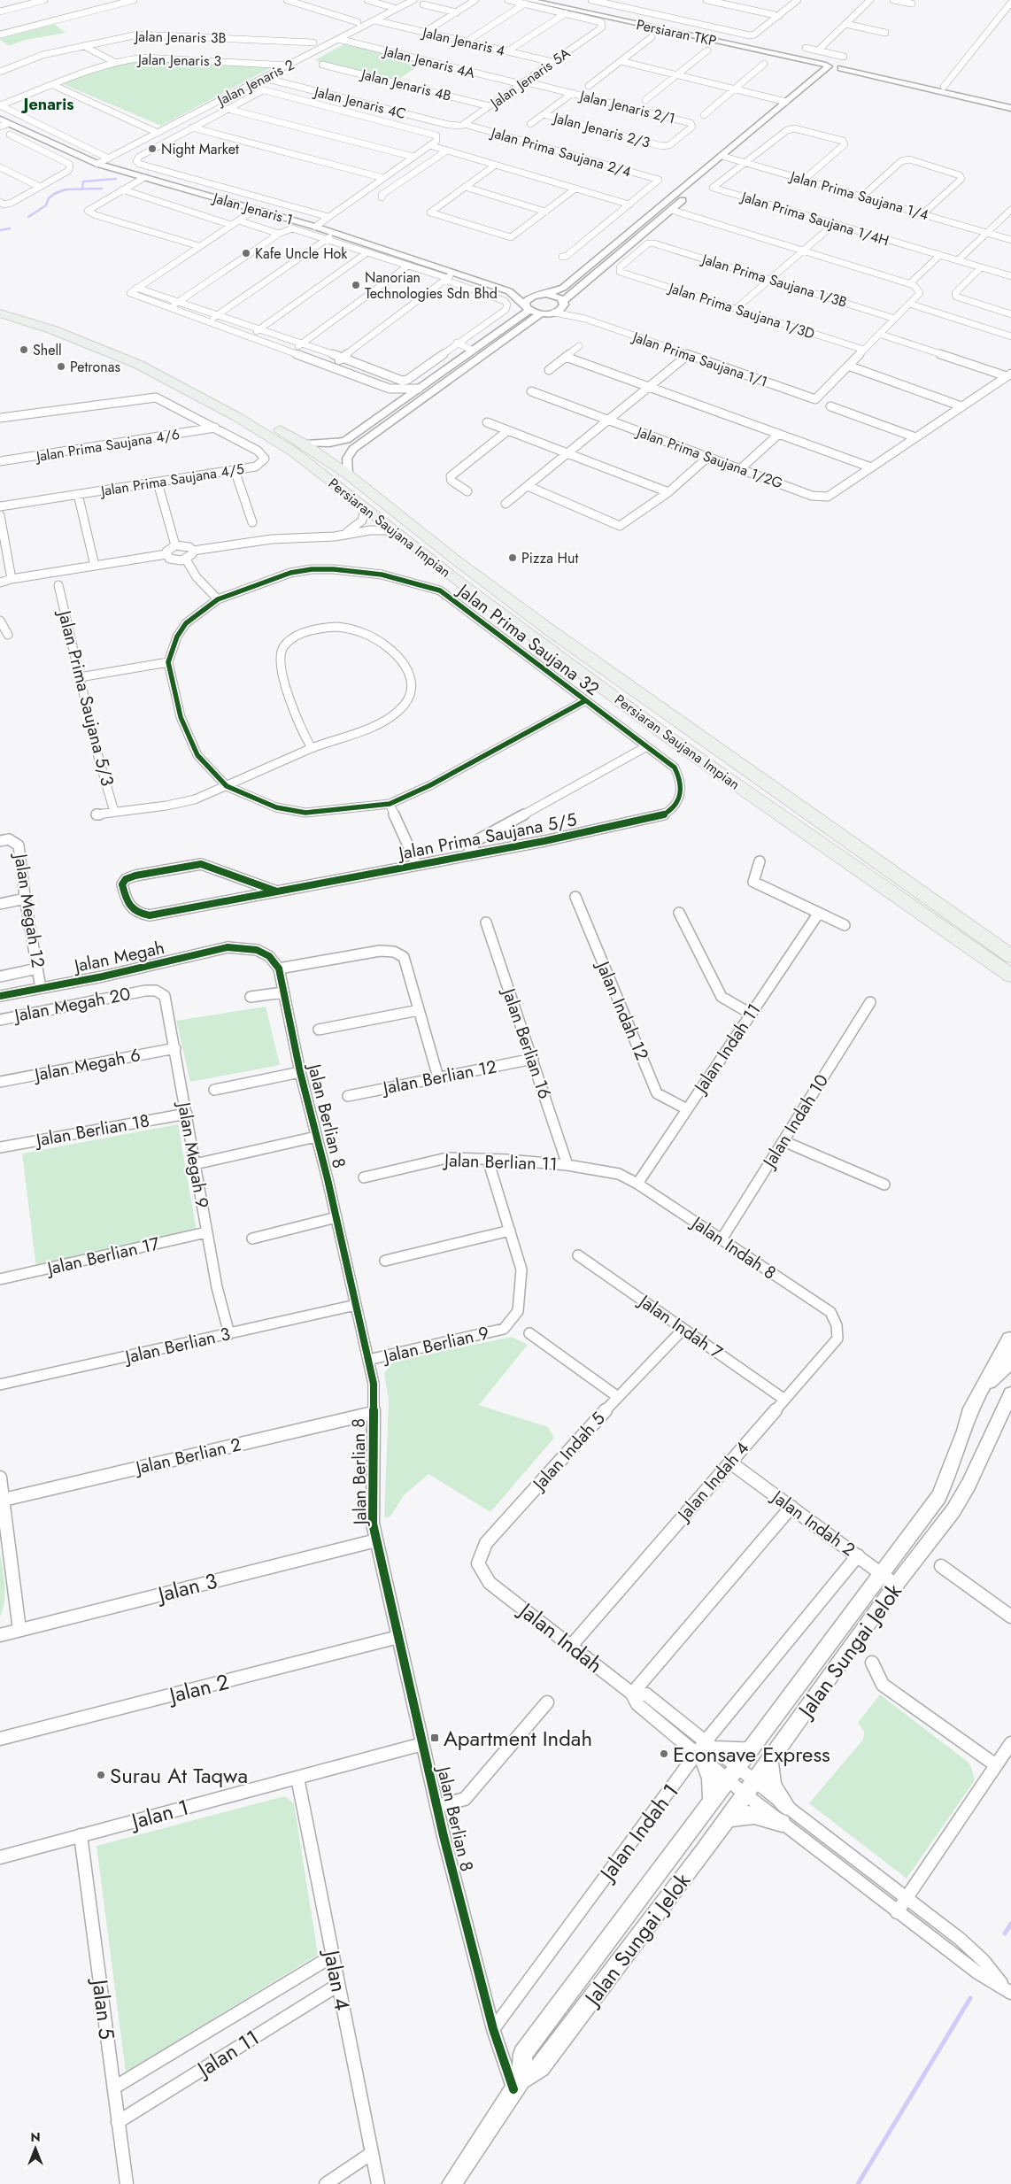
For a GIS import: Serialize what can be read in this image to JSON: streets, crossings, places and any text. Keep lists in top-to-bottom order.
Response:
{
  "streets": {
    "highway": ["Persiaran Saujana Impian"],
    "street": [
      "Persiaran TKP",
      "Jalan Jenaris 3B",
      "Jalan Jenaris 4",
      "Jalan Jenaris 3",
      "Jalan Jenaris 4A",
      "Jalan Jenaris 5A",
      "Jalan Jenaris 2",
      "Jalan Jenaris 4B",
      "Jalan Jenaris 4C",
      "Jalan Jenaris 2/1",
      "Jalan Jenaris 2/3",
      "Jalan Prima Saujana 2/4",
      "Jalan Prima Saujana 1/4",
      "Jalan Jenaris 1",
      "Jalan Prima Saujana 1/4H",
      "Jalan Prima Saujana 1/3B",
      "Jalan Prima Saujana 1/3D",
      "Jalan Prima Saujana 1/1",
      "Jalan Prima Saujana 4/6",
      "Jalan Prima Saujana 1/2G",
      "Jalan Prima Saujana 4/5",
      "Jalan Prima Saujana 32",
      "Jalan Prima Saujana 5/3",
      "Jalan Prima Saujana 5/5",
      "Jalan Megah 12",
      "Jalan Megah",
      "Jalan Megah 20",
      "Jalan Indah 12",
      "Jalan Berlian 16",
      "Jalan Indah 11",
      "Jalan Megah 6",
      "Jalan Berlian 12",
      "Jalan Berlian 8",
      "Jalan Indah 10",
      "Jalan Berlian 18",
      "Jalan Megah 9",
      "Jalan Berlian 11",
      "Jalan Indah 8",
      "Jalan Berlian 17",
      "Jalan Indah 7",
      "Jalan Berlian 9",
      "Jalan Berlian 3",
      "Jalan Indah 5",
      "Jalan Berlian 2",
      "Jalan Indah 4",
      "Jalan Indah 2",
      "Jalan 3",
      "Jalan Indah",
      "Jalan Sungai Jelok",
      "Jalan 2",
      "Jalan 1",
      "Jalan Indah 1",
      "Jalan 4",
      "Jalan 5",
      "Jalan 11"
    ]
  },
  "crossings": [
    ["Jalan Jenaris 4", "Jalan Jenaris 5A"],
    ["Jalan Jenaris 4", "Jalan Jenaris 2"],
    ["Jalan Jenaris 3", "Jalan Jenaris 2"],
    ["Jalan Jenaris 4A", "Jalan Jenaris 5A"],
    ["Jalan Jenaris 4A", "Jalan Jenaris 2"],
    ["Jalan Jenaris 4A", "Jalan Jenaris 2/1"],
    ["Jalan Jenaris 5A", "Jalan Jenaris 4B"],
    ["Jalan Jenaris 5A", "Jalan Jenaris 4C"],
    ["Jalan Jenaris 5A", "Jalan Jenaris 2/1"],
    ["Jalan Jenaris 5A", "Jalan Prima Saujana 2/4"],
    ["Jalan Jenaris 2", "Jalan Jenaris 4C"],
    ["Jalan Jenaris 2", "Jalan Jenaris 1"],
    ["Jalan Jenaris 2/1", "Jalan Jenaris 2/3"],
    ["Jalan Prima Saujana 1/4", "Jalan Prima Saujana 1/4H"],
    ["Jalan Prima Saujana 1/3B", "Jalan Prima Saujana 1/3D"],
    ["Jalan Prima Saujana 4/6", "Jalan Prima Saujana 4/5"],
    ["Jalan Prima Saujana 32", "Jalan Prima Saujana 5/5"],
    ["Jalan Megah 12", "Jalan Megah"],
    ["Jalan Megah", "Jalan Berlian 8"],
    ["Jalan Megah 20", "Jalan Megah 9"],
    ["Jalan Indah 12", "Jalan Indah 11"],
    ["Jalan Berlian 16", "Jalan Berlian 12"],
    ["Jalan Berlian 16", "Jalan Berlian 11"],
    ["Jalan Indah 11", "Jalan Berlian 11"],
    ["Jalan Indah 11", "Jalan Indah 8"],
    ["Jalan Megah 6", "Jalan Megah 9"],
    ["Jalan Berlian 8", "Jalan Berlian 9"],
    ["Jalan Berlian 8", "Jalan Berlian 3"],
    ["Jalan Berlian 8", "Jalan Berlian 2"],
    ["Jalan Berlian 8", "Jalan 3"],
    ["Jalan Berlian 8", "Jalan Sungai Jelok"],
    ["Jalan Berlian 8", "Jalan 2"],
    ["Jalan Berlian 8", "Jalan 1"],
    ["Jalan Berlian 8", "Jalan Indah 1"],
    ["Jalan Indah 10", "Jalan Indah 8"],
    ["Jalan Berlian 18", "Jalan Megah 9"],
    ["Jalan Megah 9", "Jalan Berlian 17"],
    ["Jalan Megah 9", "Jalan Berlian 3"],
    ["Jalan Berlian 11", "Jalan Indah 8"],
    ["Jalan Indah 8", "Jalan Indah 4"],
    ["Jalan Indah 7", "Jalan Indah 5"],
    ["Jalan Indah 7", "Jalan Indah 4"],
    ["Jalan Indah 5", "Jalan Indah"],
    ["Jalan Indah 4", "Jalan Indah 2"],
    ["Jalan Indah 4", "Jalan Indah"],
    ["Jalan Indah 2", "Jalan Sungai Jelok"],
    ["Jalan Indah 2", "Jalan Indah 1"],
    ["Jalan Indah", "Jalan Sungai Jelok"],
    ["Jalan Indah", "Jalan Indah 1"],
    ["Jalan 1", "Jalan 4"],
    ["Jalan 1", "Jalan 5"],
    ["Jalan 4", "Jalan 11"],
    ["Jalan 5", "Jalan 11"]
  ],
  "districts": ["Jenaris"],
  "places": {
    "other": [
      "Night Market",
      "Kafe Uncle Hok",
      "Nanorian Technologies Sdn Bhd",
      "Shell",
      "Petronas",
      "Pizza Hut",
      "Econsave Express",
      "Surau At Taqwa"
    ],
    "transit": ["Apartment Indah"]
  },
  "north": "top"
}
